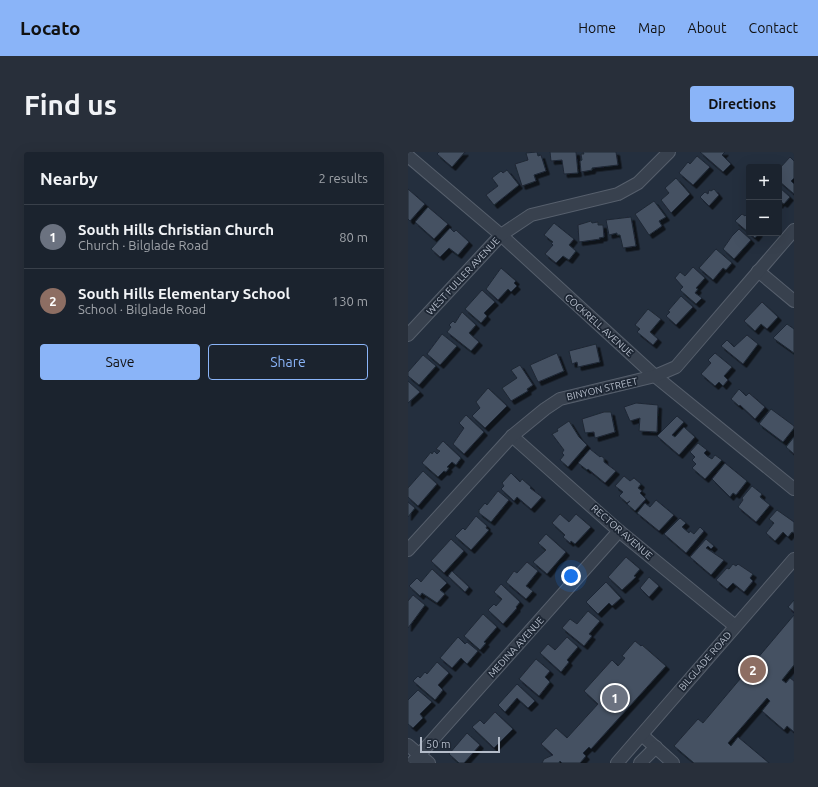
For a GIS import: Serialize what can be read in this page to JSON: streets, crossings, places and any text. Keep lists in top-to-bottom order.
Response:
{
  "streets": {
    "street": [
      "WEST FULLER AVENUE",
      "COCKRELL AVENUE",
      "BINYON STREET",
      "RECTOR AVENUE",
      "MEDINA AVENUE",
      "BILGLADE ROAD"
    ]
  },
  "crossings": [
    ["WEST FULLER AVENUE", "COCKRELL AVENUE"],
    ["COCKRELL AVENUE", "BINYON STREET"],
    ["BINYON STREET", "RECTOR AVENUE"],
    ["RECTOR AVENUE", "MEDINA AVENUE"],
    ["RECTOR AVENUE", "BILGLADE ROAD"]
  ],
  "scale_bar": "50 m",
  "page": {
    "header": "Locato",
    "nav": [
      "Home",
      "Map",
      "About",
      "Contact"
    ],
    "buttons": [
      "Directions",
      ["Save", "Share"]
    ],
    "title": "Find us",
    "heading": ["Nearby", "2 results"],
    "map_buttons": ["+", "−"],
    "list": [
      {
        "mark": "1",
        "name": "South Hills Christian Church",
        "note": "Church · Bilglade Road",
        "value": "80 m"
      },
      {
        "mark": "2",
        "name": "South Hills Elementary School",
        "note": "School · Bilglade Road",
        "value": "130 m"
      }
    ],
    "pins": ["2", "1"],
    "scale": "50 m"
  }
}
